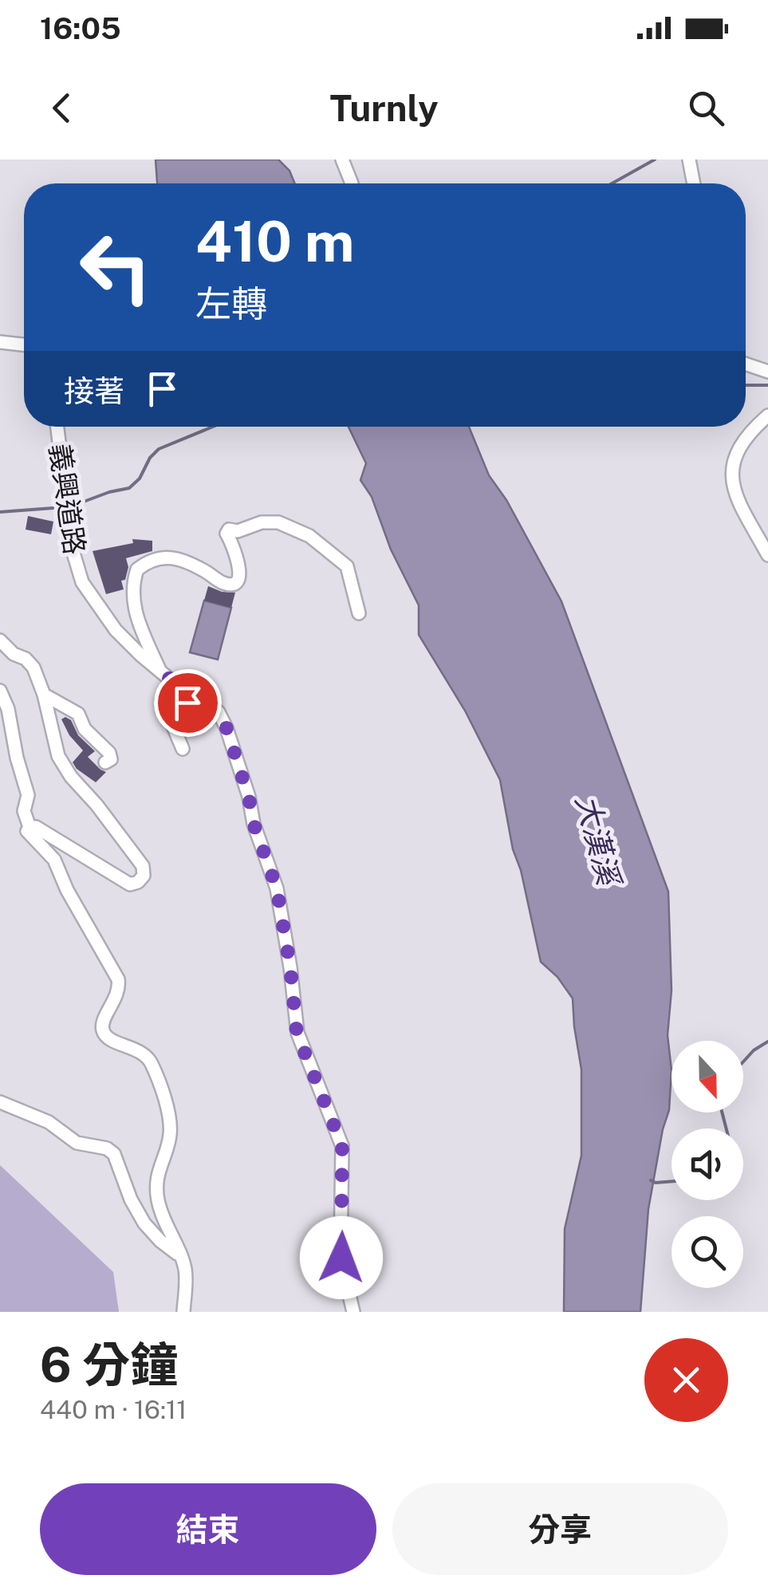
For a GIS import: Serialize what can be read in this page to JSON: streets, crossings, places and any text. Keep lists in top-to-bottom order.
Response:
{
  "streets": {
    "street": ["義興道路"]
  },
  "water": ["大漢溪"],
  "north": "bottom",
  "page": {
    "status": "16:05",
    "header": "Turnly",
    "turn": ["410 m", "左轉"],
    "then": "接著",
    "heading": ["6 分鐘", "440 m · 16:11"],
    "buttons": ["結束", "分享"]
  }
}
